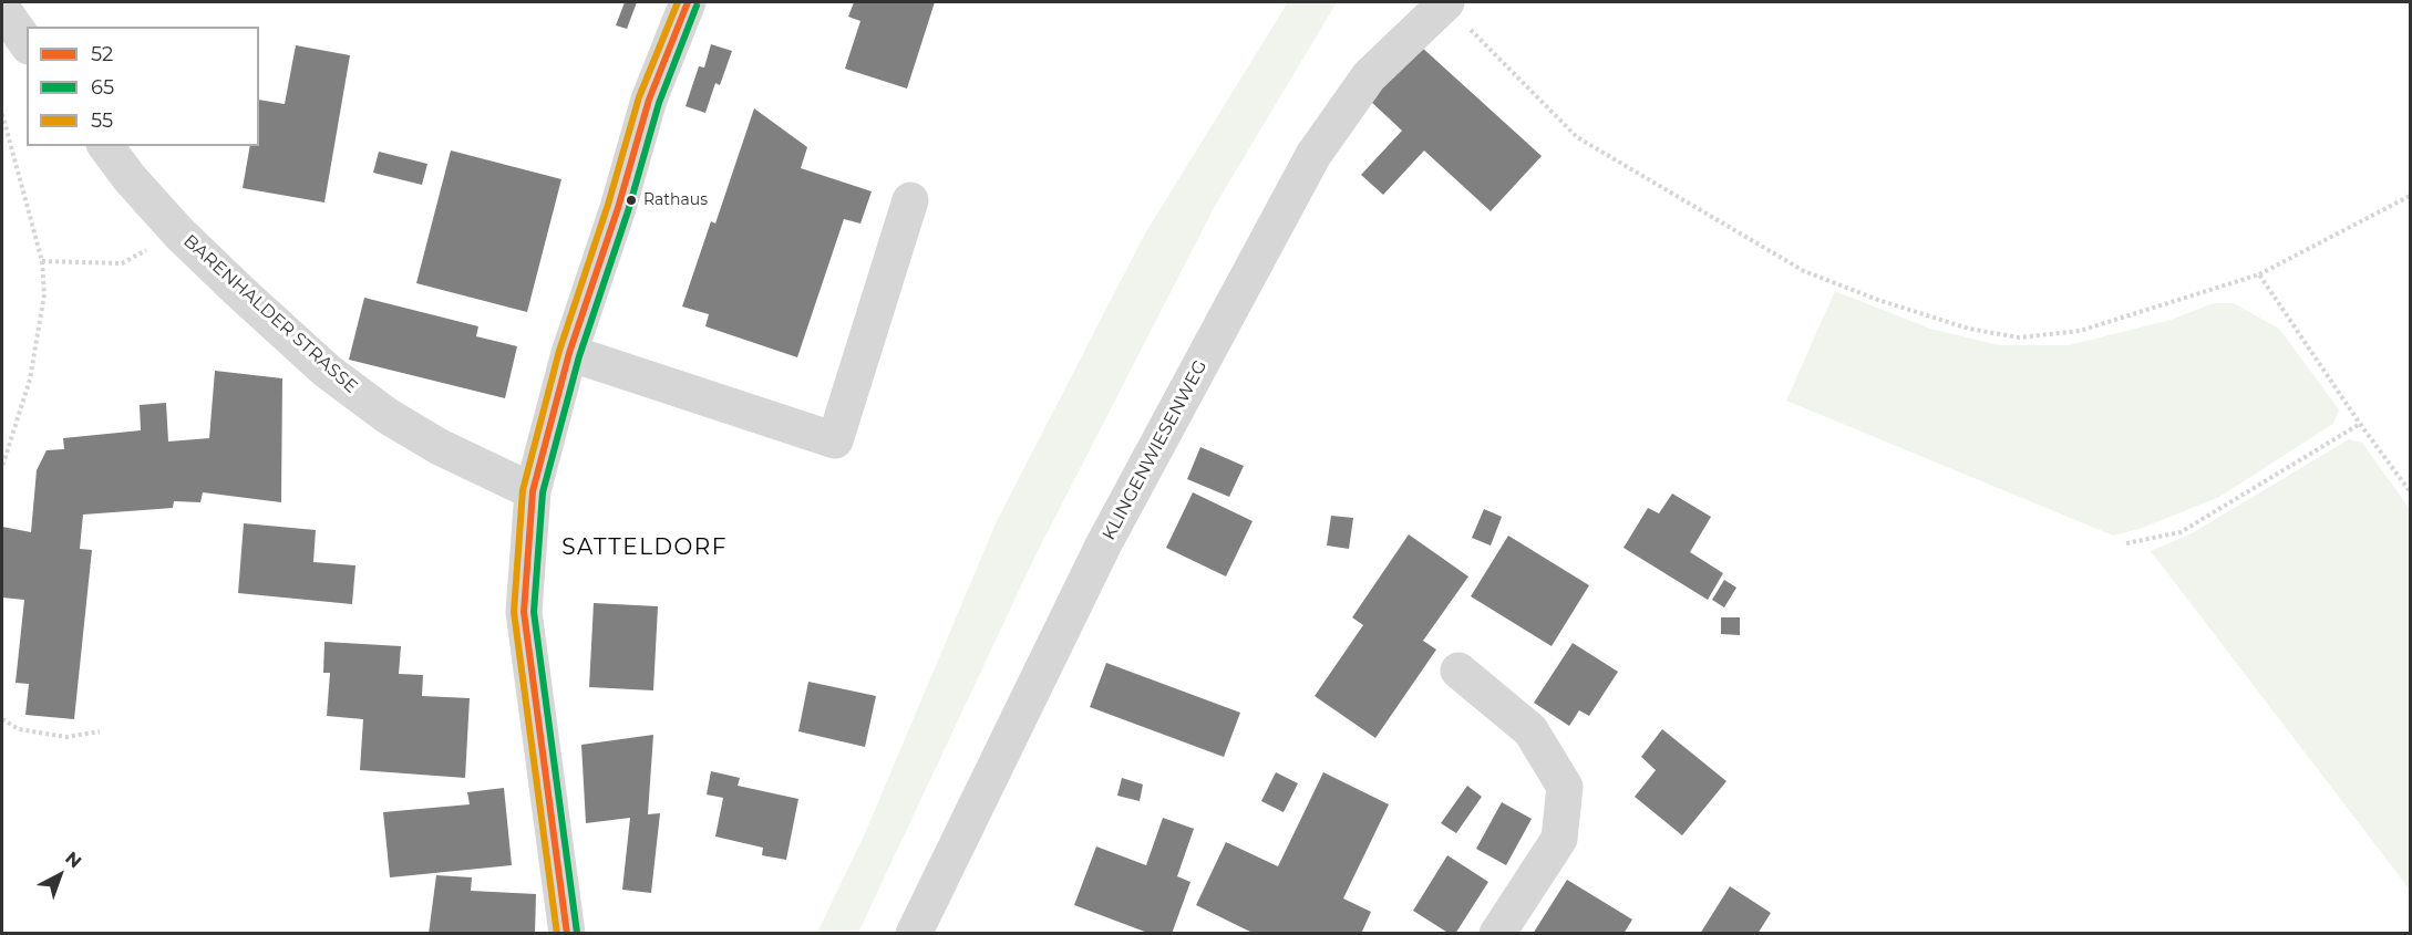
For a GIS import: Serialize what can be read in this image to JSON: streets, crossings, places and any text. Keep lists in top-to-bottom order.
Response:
{
  "streets": {
    "street": ["BARENHALDER STRASSE", "KLINGENWIESENWEG"]
  },
  "districts": ["SATTELDORF"],
  "places": ["Rathaus"],
  "lines": ["transit line 52", "transit line 55", "transit line 65"],
  "legend": ["52", "65", "55"],
  "north": "top right"
}
